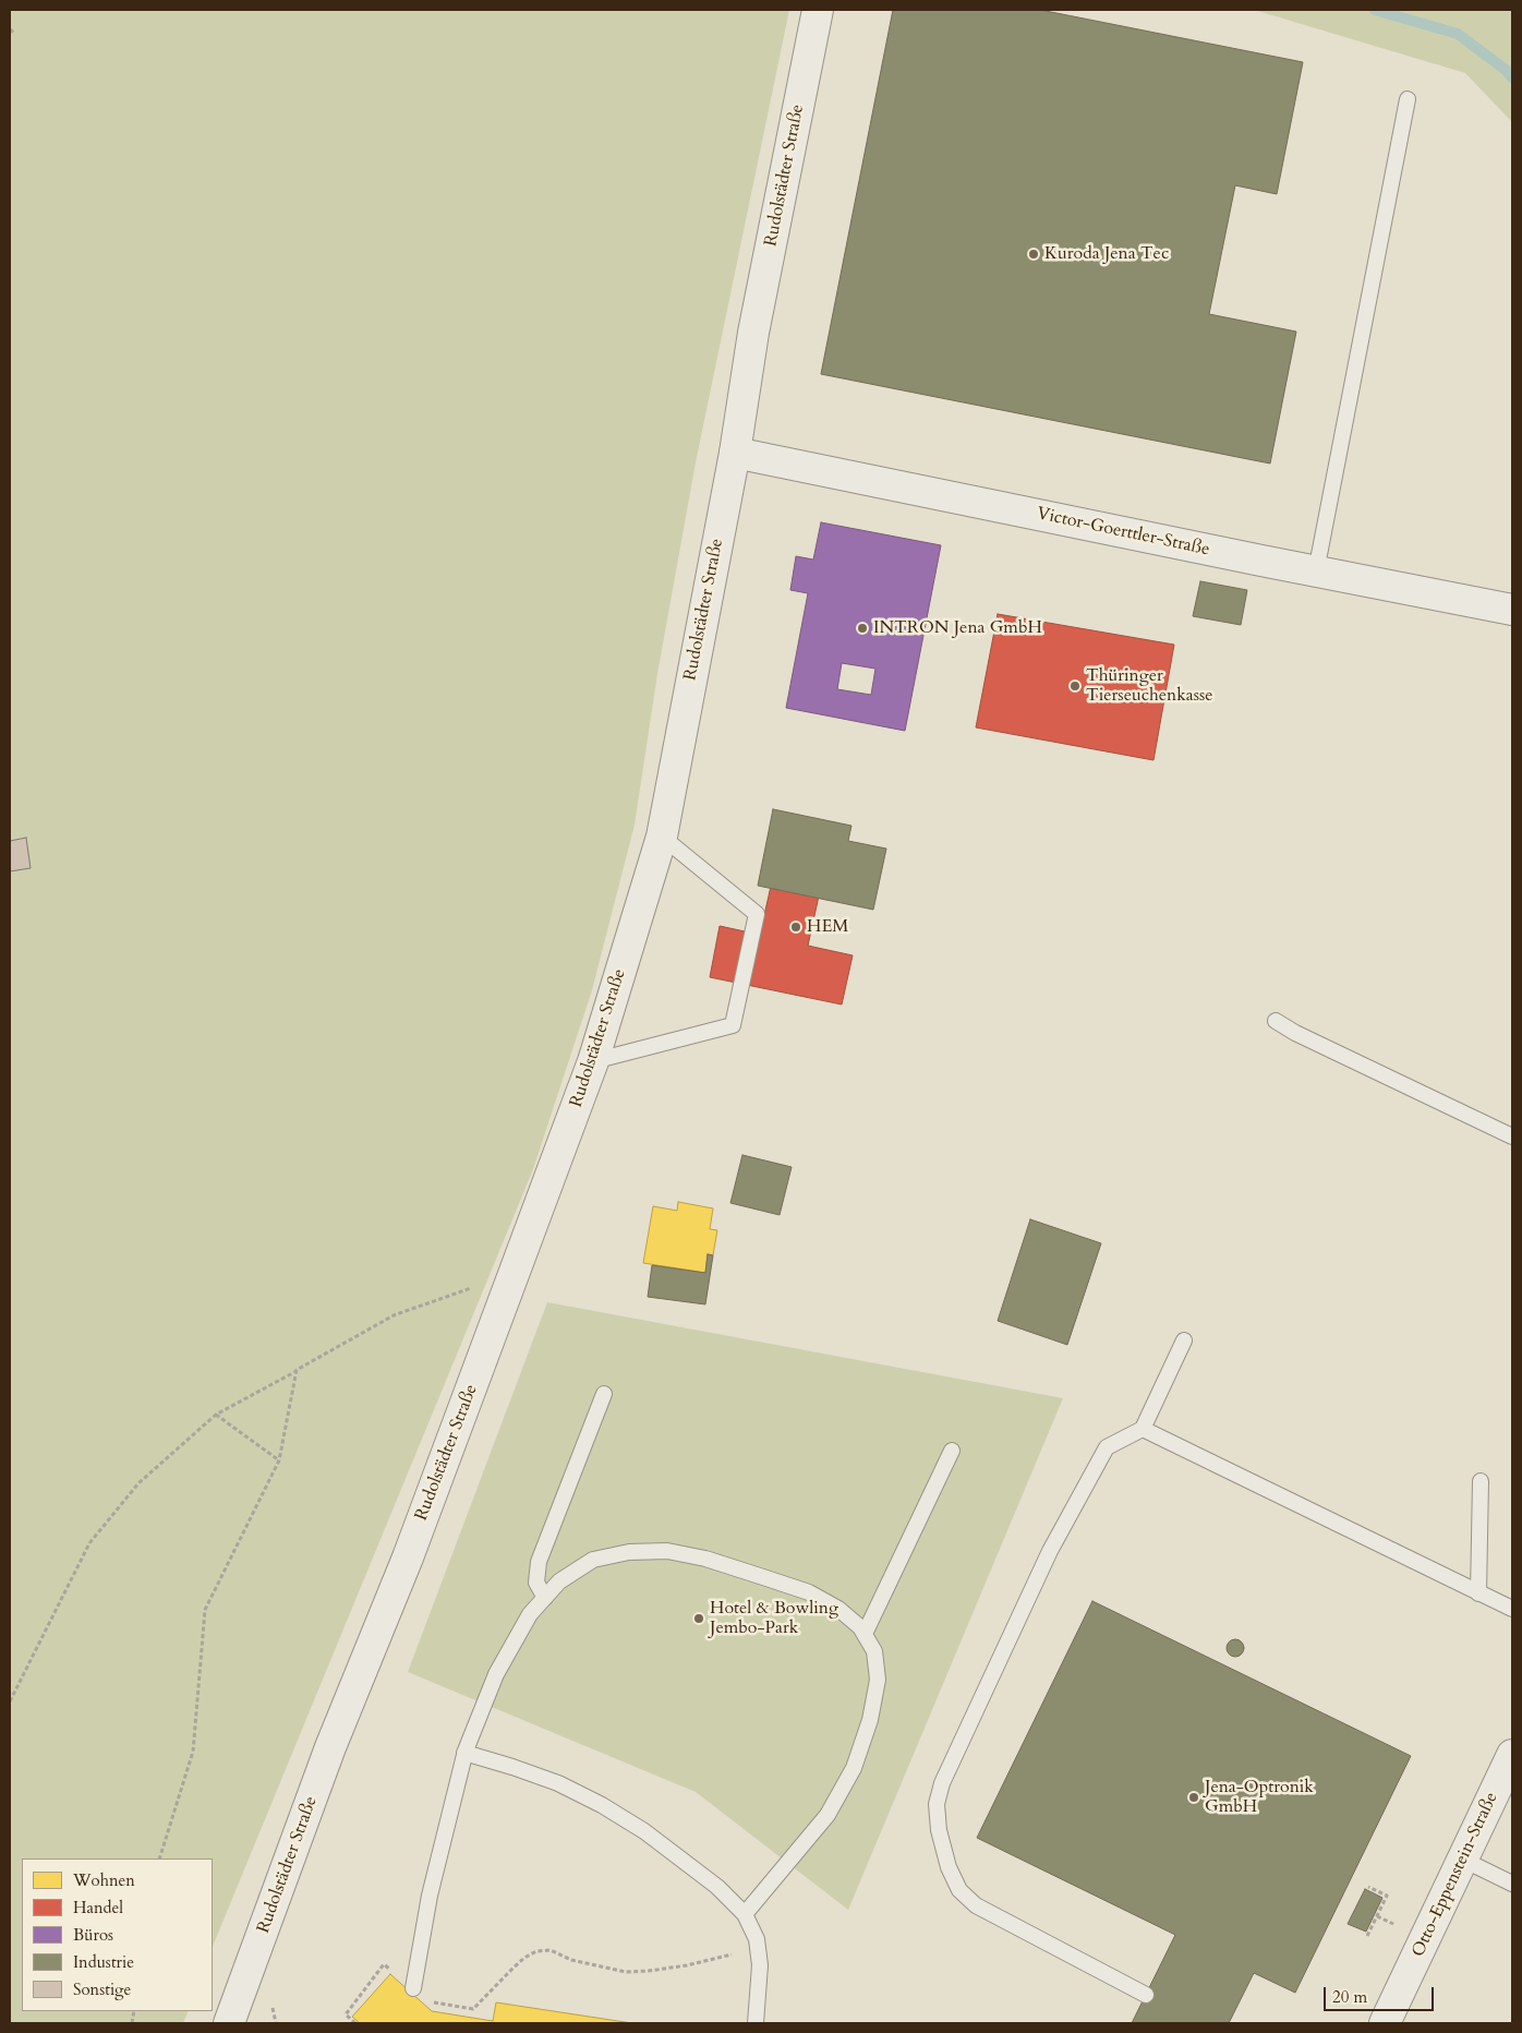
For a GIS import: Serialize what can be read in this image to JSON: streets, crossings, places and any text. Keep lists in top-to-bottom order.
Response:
{
  "streets": {
    "street": ["Rudolstädter Straße", "Victor-Goerttler-Straße", "Otto-Eppenstein-Straße"]
  },
  "crossings": [
    ["Rudolstädter Straße", "Victor-Goerttler-Straße"]
  ],
  "places": [
    "Kuroda Jena Tec",
    "INTRON Jena GmbH",
    "Thüringer Tierseuchenkasse",
    "HEM",
    "Hotel & Bowling Jembo-Park",
    "Jena-Optronik GmbH"
  ],
  "legend": [
    "Wohnen",
    "Handel",
    "Büros",
    "Industrie",
    "Sonstige"
  ],
  "scale_bar": "20 m"
}
